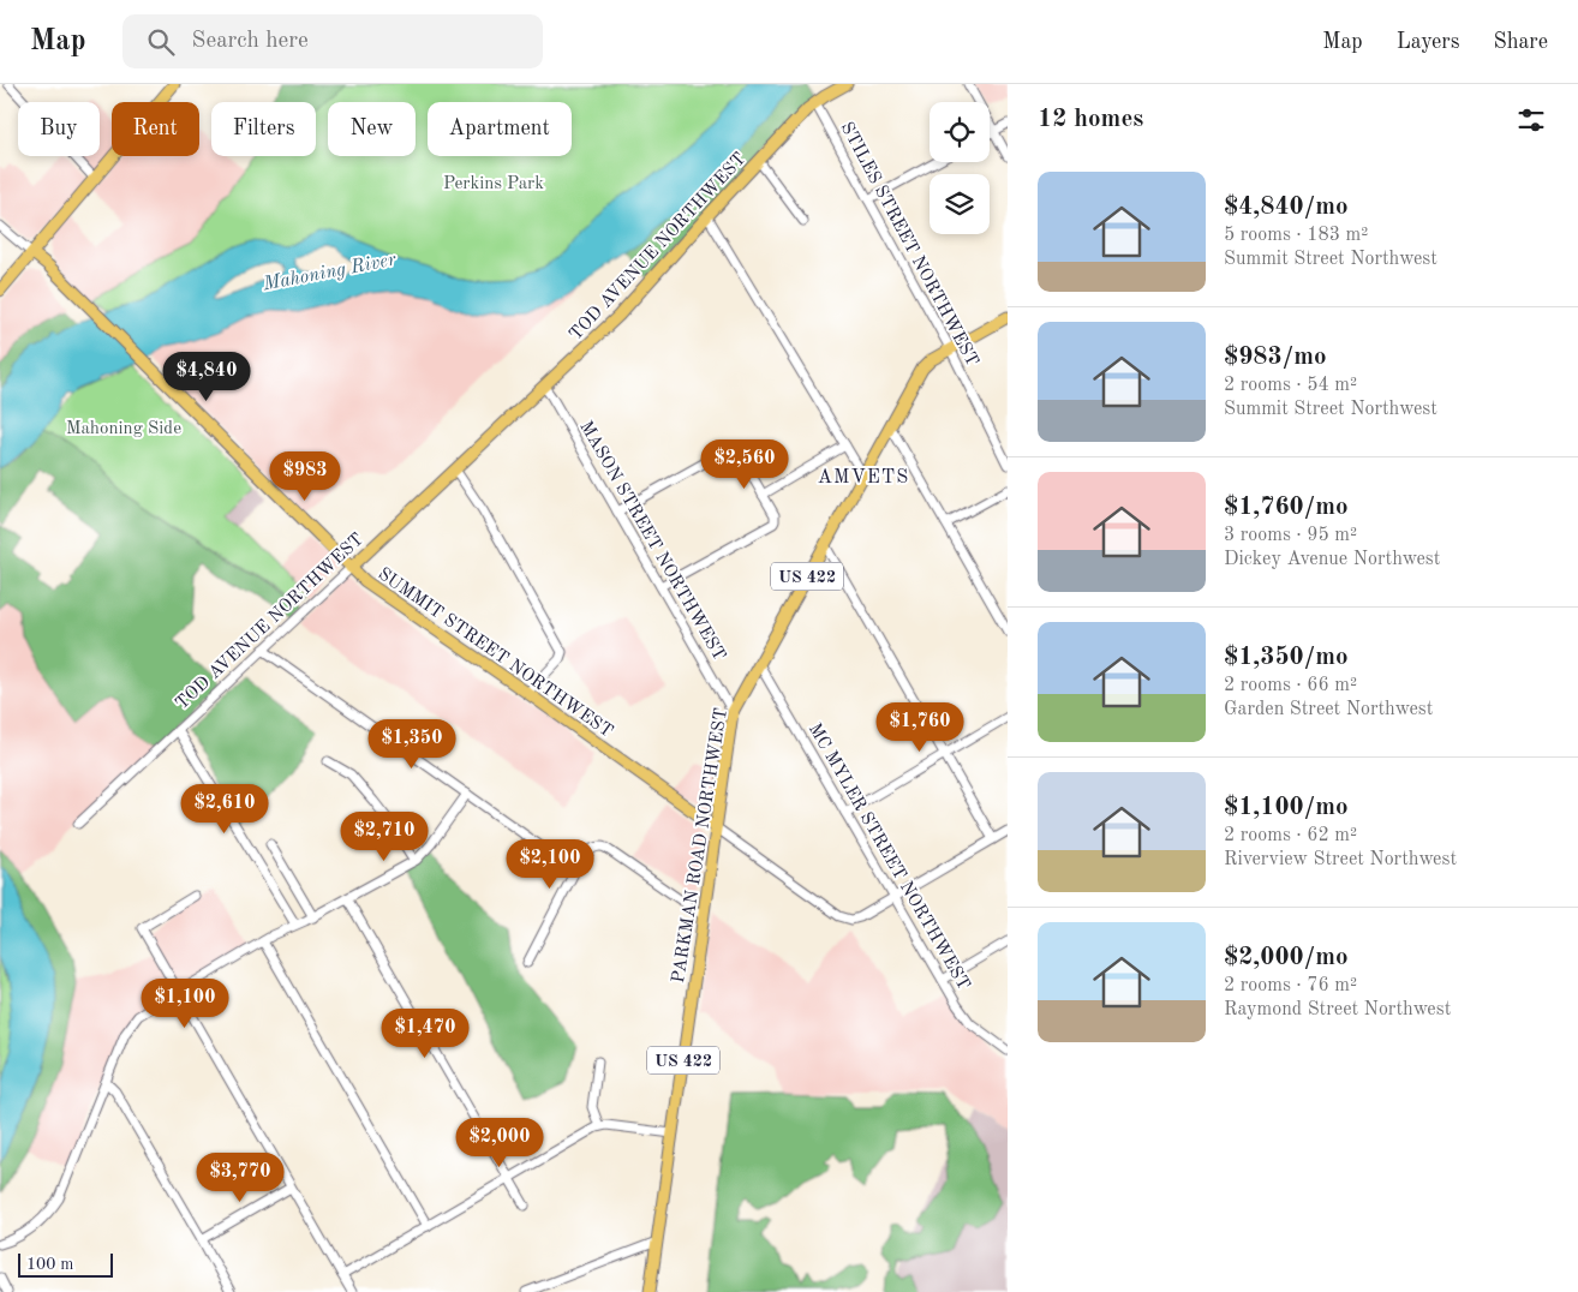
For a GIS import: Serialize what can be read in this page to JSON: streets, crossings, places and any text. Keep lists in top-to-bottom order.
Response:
{
  "streets": {
    "main road": [
      "TOD AVENUE NORTHWEST",
      "US 422",
      "SUMMIT STREET NORTHWEST",
      "PARKMAN ROAD NORTHWEST"
    ],
    "street": ["STILES STREET NORTHWEST", "MASON STREET NORTHWEST", "MC MYLER STREET NORTHWEST"]
  },
  "crossings": [
    ["STILES STREET NORTHWEST", "TOD AVENUE NORTHWEST"],
    ["STILES STREET NORTHWEST", "PARKMAN ROAD NORTHWEST"],
    ["TOD AVENUE NORTHWEST", "MASON STREET NORTHWEST"],
    ["TOD AVENUE NORTHWEST", "SUMMIT STREET NORTHWEST"],
    ["MASON STREET NORTHWEST", "PARKMAN ROAD NORTHWEST"],
    ["SUMMIT STREET NORTHWEST", "PARKMAN ROAD NORTHWEST"],
    ["SUMMIT STREET NORTHWEST", "MC MYLER STREET NORTHWEST"],
    ["PARKMAN ROAD NORTHWEST", "MC MYLER STREET NORTHWEST"]
  ],
  "districts": ["AMVETS"],
  "water": ["Mahoning River"],
  "parks": ["Perkins Park", "Mahoning Side"],
  "scale_bar": "100 m",
  "page": {
    "header": "Map",
    "search": "Search here",
    "nav": ["Map", "Layers", "Share"],
    "heading": "12 homes",
    "chip": [
      "Buy",
      "Rent",
      "Filters",
      "New",
      "Apartment"
    ],
    "list": [
      {
        "name": "$4,840/mo",
        "note": "5 rooms · 183 m² · Summit Street Northwest"
      },
      {
        "name": "$983/mo",
        "note": "2 rooms · 54 m² · Summit Street Northwest"
      },
      {
        "name": "$1,760/mo",
        "note": "3 rooms · 95 m² · Dickey Avenue Northwest"
      },
      {
        "name": "$1,350/mo",
        "note": "2 rooms · 66 m² · Garden Street Northwest"
      },
      {
        "name": "$1,100/mo",
        "note": "2 rooms · 62 m² · Riverview Street Northwest"
      },
      {
        "name": "$2,000/mo",
        "note": "2 rooms · 76 m² · Raymond Street Northwest"
      }
    ],
    "price": [
      "$4,840",
      "$2,560",
      "$983",
      "$1,760",
      "$1,350",
      "$2,610",
      "$2,710",
      "$2,100",
      "$1,100",
      "$1,470",
      "$2,000",
      "$3,770"
    ],
    "scale": "100 m"
  }
}
